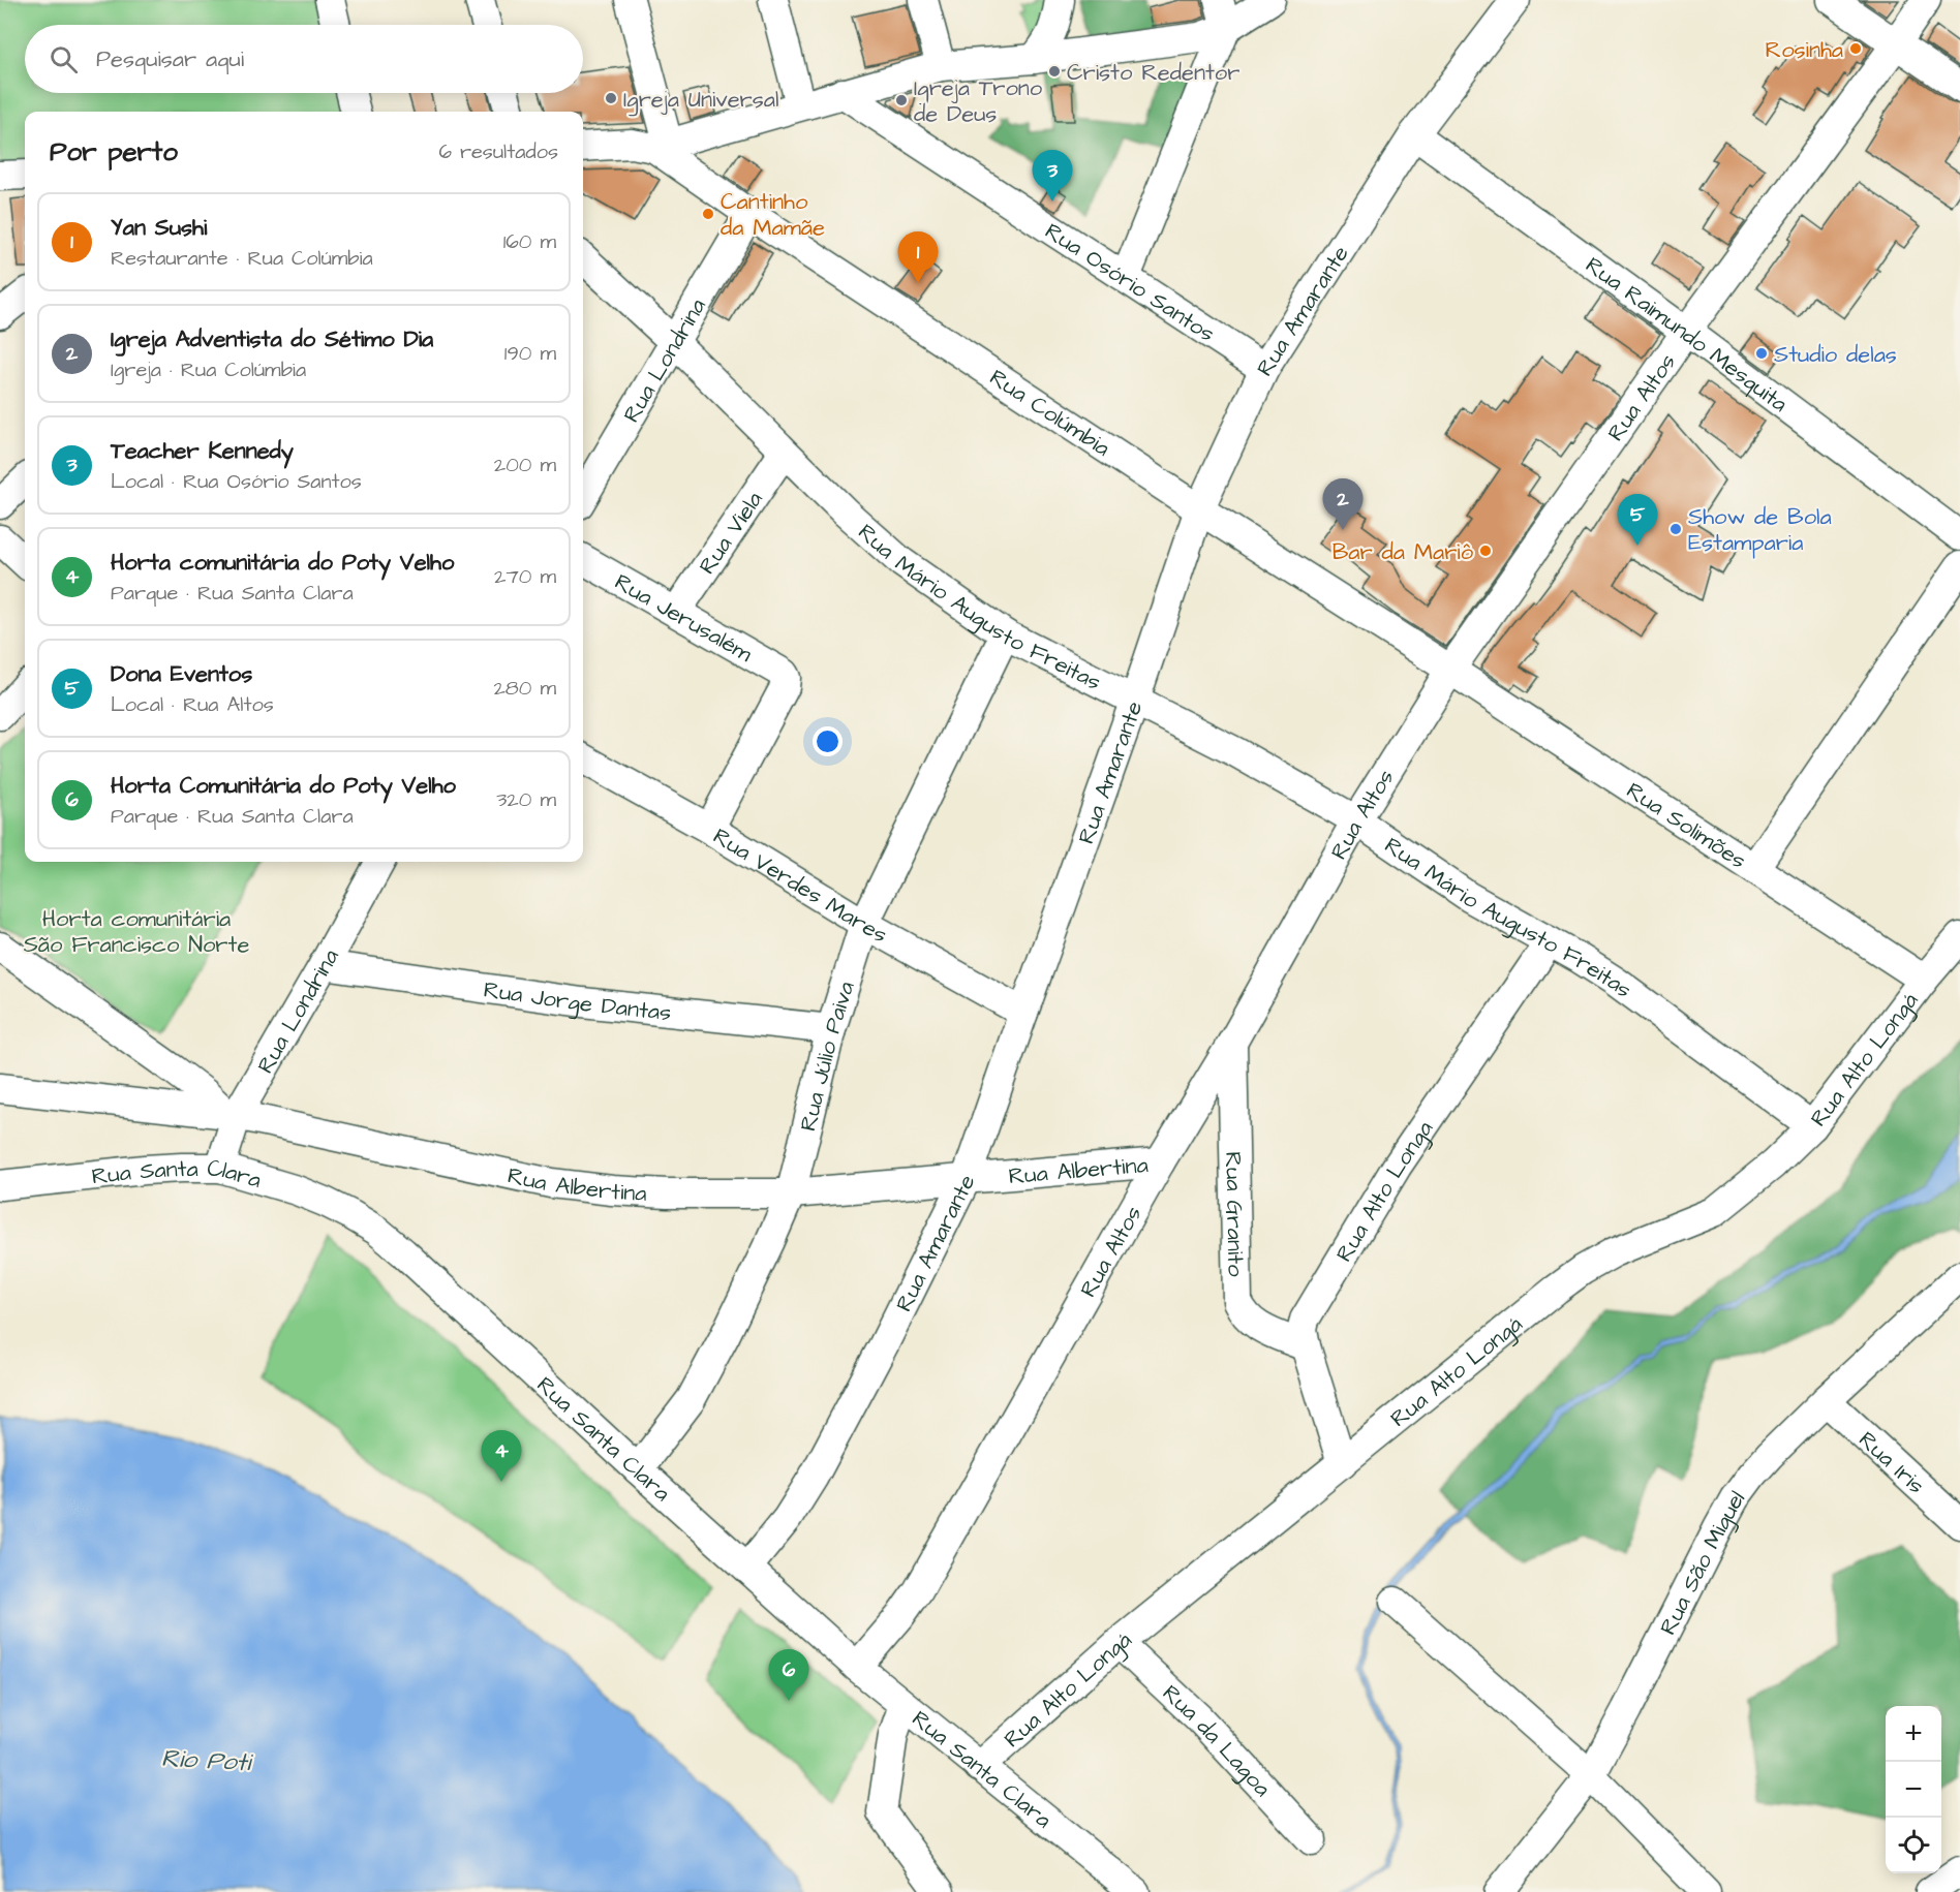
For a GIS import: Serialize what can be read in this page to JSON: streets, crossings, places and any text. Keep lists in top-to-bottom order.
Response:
{
  "streets": {
    "street": [
      "Rua Osório Santos",
      "Rua Amarante",
      "Rua Raimundo Mesquita",
      "Rua Londrina",
      "Rua Altos",
      "Rua Colúmbia",
      "Rua Viela",
      "Rua Mário Augusto Freitas",
      "Rua Jerusalém",
      "Rua Solimões",
      "Rua Verdes Mares",
      "Rua Jorge Dantas",
      "Rua Júlio Paiva",
      "Rua Alto Longá",
      "Rua Albertina",
      "Rua Santa Clara",
      "Rua Alto Longa",
      "Rua Granito",
      "Rua Iris",
      "Rua São Miguel",
      "Rua da Lagoa"
    ]
  },
  "crossings": [
    ["Rua Osório Santos", "Rua Amarante"],
    ["Rua Amarante", "Rua Raimundo Mesquita"],
    ["Rua Amarante", "Rua Colúmbia"],
    ["Rua Amarante", "Rua Mário Augusto Freitas"],
    ["Rua Amarante", "Rua Verdes Mares"],
    ["Rua Amarante", "Rua Albertina"],
    ["Rua Amarante", "Rua Santa Clara"],
    ["Rua Raimundo Mesquita", "Rua Altos"],
    ["Rua Londrina", "Rua Colúmbia"],
    ["Rua Londrina", "Rua Mário Augusto Freitas"],
    ["Rua Londrina", "Rua Jorge Dantas"],
    ["Rua Londrina", "Rua Albertina"],
    ["Rua Londrina", "Rua Santa Clara"],
    ["Rua Altos", "Rua Colúmbia"],
    ["Rua Altos", "Rua Mário Augusto Freitas"],
    ["Rua Altos", "Rua Solimões"],
    ["Rua Altos", "Rua Albertina"],
    ["Rua Altos", "Rua Santa Clara"],
    ["Rua Altos", "Rua Granito"],
    ["Rua Colúmbia", "Rua Solimões"],
    ["Rua Viela", "Rua Mário Augusto Freitas"],
    ["Rua Viela", "Rua Jerusalém"],
    ["Rua Mário Augusto Freitas", "Rua Júlio Paiva"],
    ["Rua Mário Augusto Freitas", "Rua Alto Longá"],
    ["Rua Mário Augusto Freitas", "Rua Alto Longa"],
    ["Rua Jerusalém", "Rua Verdes Mares"],
    ["Rua Solimões", "Rua Alto Longá"],
    ["Rua Verdes Mares", "Rua Júlio Paiva"],
    ["Rua Jorge Dantas", "Rua Júlio Paiva"],
    ["Rua Júlio Paiva", "Rua Albertina"],
    ["Rua Júlio Paiva", "Rua Santa Clara"],
    ["Rua Alto Longá", "Rua Santa Clara"],
    ["Rua Alto Longá", "Rua Alto Longa"],
    ["Rua Alto Longá", "Rua da Lagoa"],
    ["Rua Alto Longa", "Rua Granito"],
    ["Rua Iris", "Rua São Miguel"]
  ],
  "water": ["Rio Poti"],
  "parks": ["Horta comunitária São Francisco Norte"],
  "places": [
    "Rosinha",
    "Cristo Redentor",
    "Igreja Universal",
    "Igreja Trono de Deus",
    "Cantinho da Mamãe",
    "Studio delas",
    "Show de Bola Estamparia",
    "Bar da Mariô"
  ],
  "page": {
    "search": "Pesquisar aqui",
    "heading": ["Por perto", "6 resultados"],
    "pins": [
      "3",
      "1",
      "2",
      "5",
      "4",
      "6"
    ],
    "list": [
      {
        "mark": "1",
        "name": "Yan Sushi",
        "note": "Restaurante · Rua Colúmbia",
        "value": "160 m"
      },
      {
        "mark": "2",
        "name": "Igreja Adventista do Sétimo Dia",
        "note": "Igreja · Rua Colúmbia",
        "value": "190 m"
      },
      {
        "mark": "3",
        "name": "Teacher Kennedy",
        "note": "Local · Rua Osório Santos",
        "value": "200 m"
      },
      {
        "mark": "4",
        "name": "Horta comunitária do Poty Velho",
        "note": "Parque · Rua Santa Clara",
        "value": "270 m"
      },
      {
        "mark": "5",
        "name": "Dona Eventos",
        "note": "Local · Rua Altos",
        "value": "280 m"
      },
      {
        "mark": "6",
        "name": "Horta Comunitária do Poty Velho",
        "note": "Parque · Rua Santa Clara",
        "value": "320 m"
      }
    ],
    "map_buttons": ["+", "−"]
  }
}
